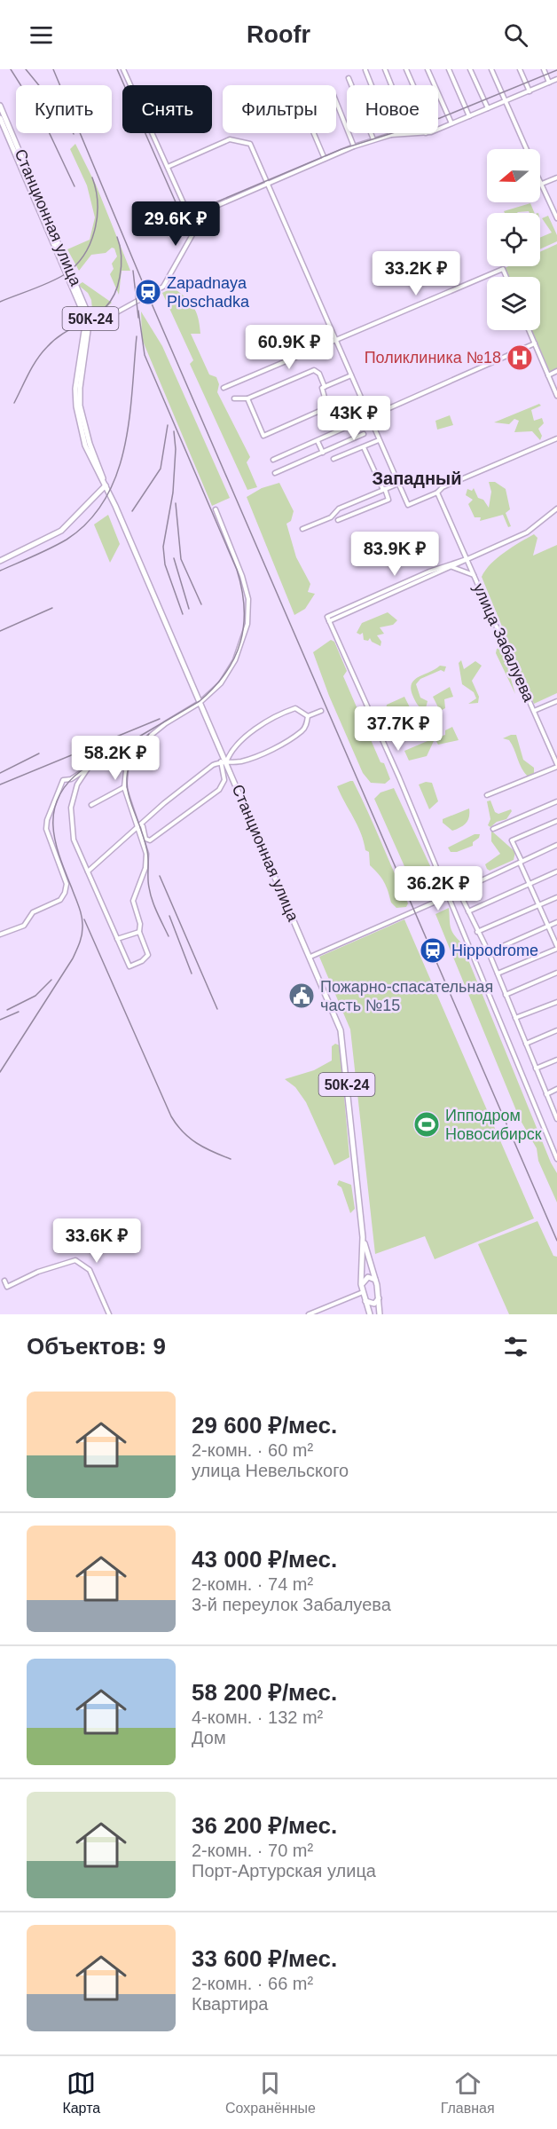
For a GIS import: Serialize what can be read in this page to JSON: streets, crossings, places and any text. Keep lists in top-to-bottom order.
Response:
{
  "streets": {
    "main road": ["Станционная улица", "50К-24"],
    "street": ["улица Забалуева"]
  },
  "crossings": [
    ["Станционная улица", "50К-24"]
  ],
  "districts": ["Западный"],
  "places": {
    "station": ["Zapadnaya Ploschadka", "Hippodrome"],
    "hospital": ["Поликлиника №18"],
    "public building": ["Пожарно-спасательная часть №15"],
    "sports": ["Ипподром Новосибирск"]
  },
  "north": "left",
  "page": {
    "header": "Roofr",
    "chip": [
      "Купить",
      "Снять",
      "Фильтры",
      "Новое"
    ],
    "price": [
      "29.6K ₽",
      "33.2K ₽",
      "60.9K ₽",
      "43K ₽",
      "83.9K ₽",
      "37.7K ₽",
      "58.2K ₽",
      "36.2K ₽",
      "33.6K ₽"
    ],
    "heading": "Объектов: 9",
    "list": [
      {
        "name": "29 600 ₽/мес.",
        "note": "2-комн. · 60 m² · улица Невельского"
      },
      {
        "name": "43 000 ₽/мес.",
        "note": "2-комн. · 74 m² · 3-й переулок Забалуева"
      },
      {
        "name": "58 200 ₽/мес.",
        "note": "4-комн. · 132 m² · Дом"
      },
      {
        "name": "36 200 ₽/мес.",
        "note": "2-комн. · 70 m² · Порт-Артурская улица"
      },
      {
        "name": "33 600 ₽/мес.",
        "note": "2-комн. · 66 m² · Квартира"
      }
    ],
    "tabs": ["Карта", "Сохранённые", "Главная"]
  }
}
